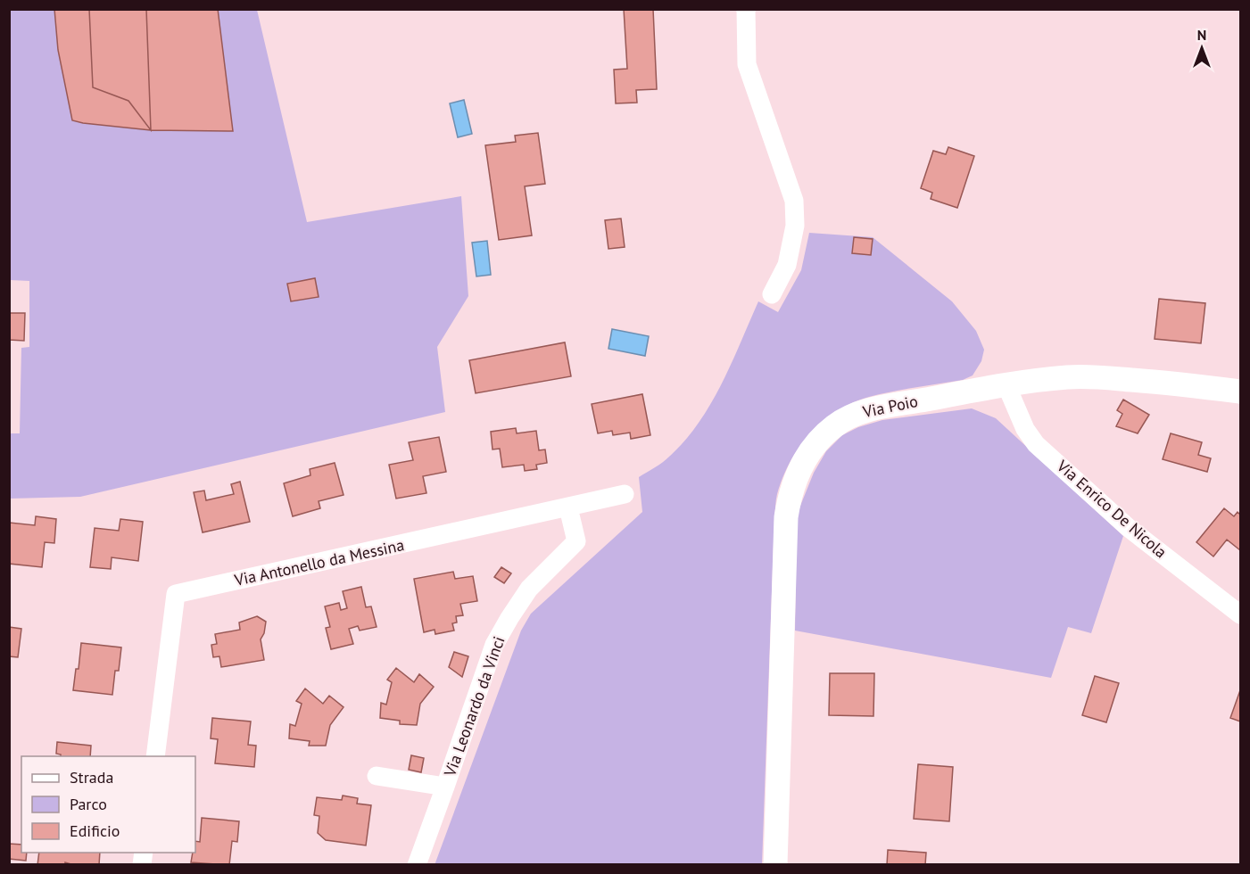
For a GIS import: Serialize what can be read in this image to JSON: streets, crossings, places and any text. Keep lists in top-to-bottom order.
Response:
{
  "streets": {
    "street": [
      "Via Poio",
      "Via Enrico De Nicola",
      "Via Antonello da Messina",
      "Via Leonardo da Vinci"
    ]
  },
  "crossings": [
    ["Via Poio", "Via Enrico De Nicola"],
    ["Via Antonello da Messina", "Via Leonardo da Vinci"]
  ],
  "legend": ["Strada", "Parco", "Edificio"],
  "north": "top"
}
